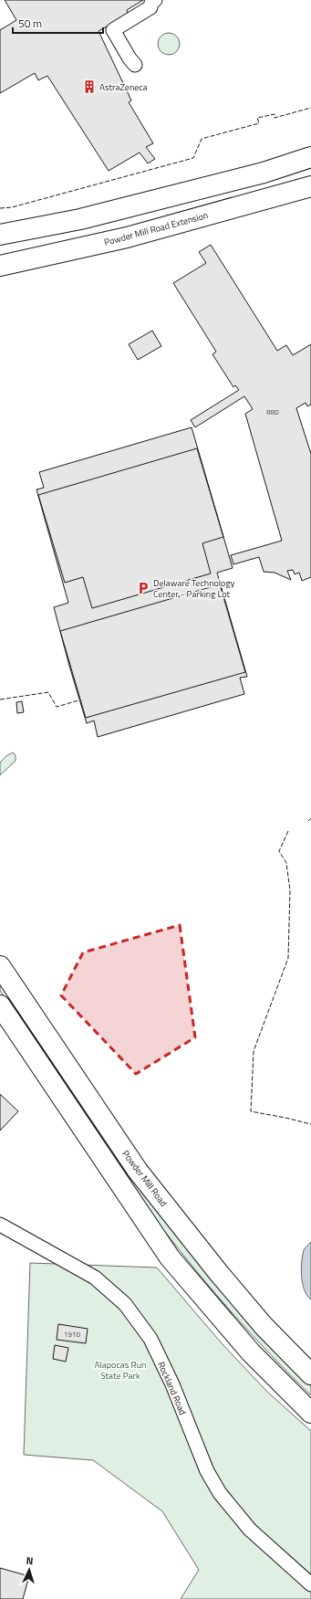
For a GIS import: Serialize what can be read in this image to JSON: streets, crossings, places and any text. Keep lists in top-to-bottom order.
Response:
{
  "streets": {
    "highway": ["Powder Mill Road Extension", "Powder Mill Road"],
    "street": ["Rockland Road"]
  },
  "parks": ["Alapocas Run State Park"],
  "places": {
    "building": ["AstraZeneca"],
    "parking": ["Delaware Technology Center - Parking Lot"]
  },
  "house_numbers": ["880", "1910"],
  "scale_bar": "50 m",
  "north": "top"
}
